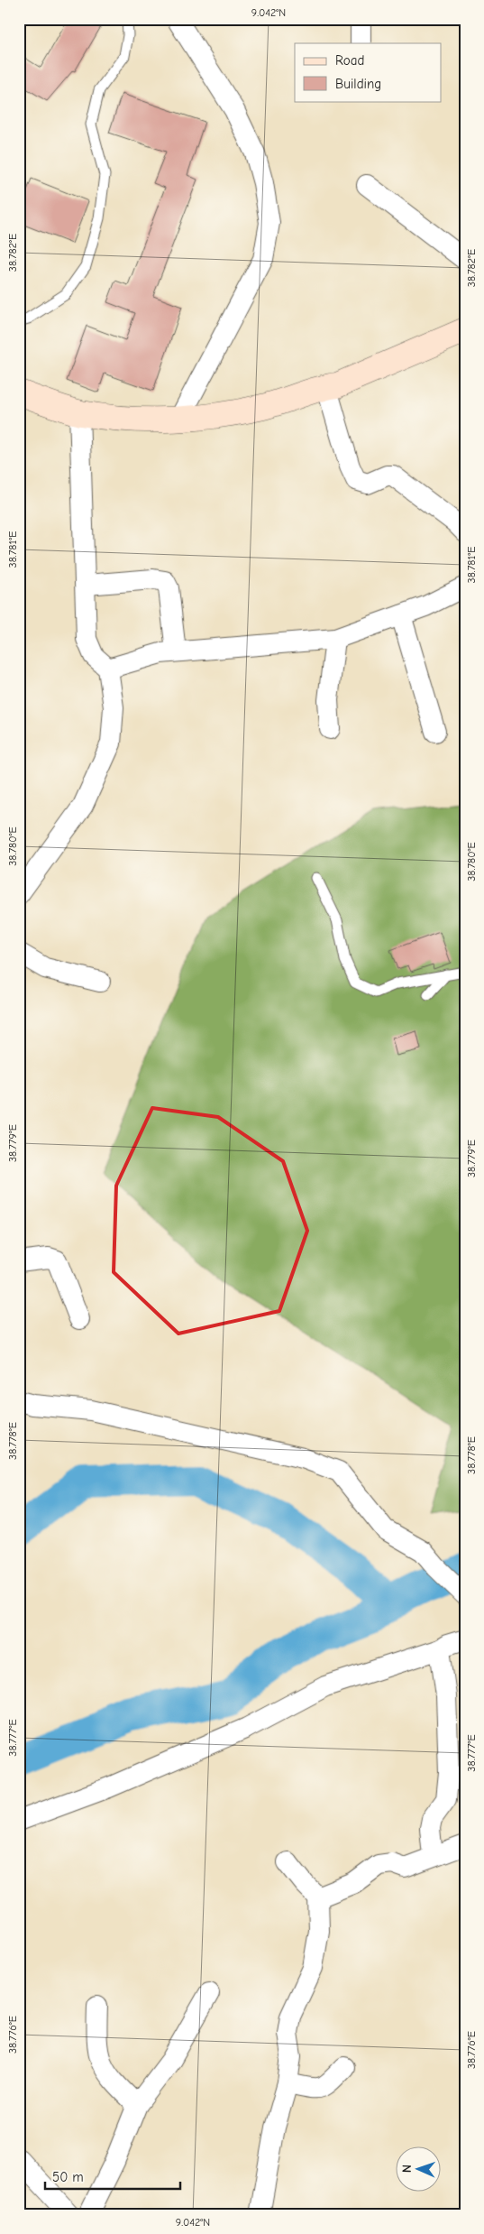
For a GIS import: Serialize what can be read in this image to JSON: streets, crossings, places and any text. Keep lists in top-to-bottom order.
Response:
{
  "legend": ["Road", "Building"],
  "scale_bar": "50 m",
  "north": "left",
  "coordinates": [
    "9.042°N",
    "38.782°E",
    "38.781°E",
    "38.780°E",
    "38.779°E",
    "38.778°E",
    "38.777°E",
    "38.776°E"
  ]
}
